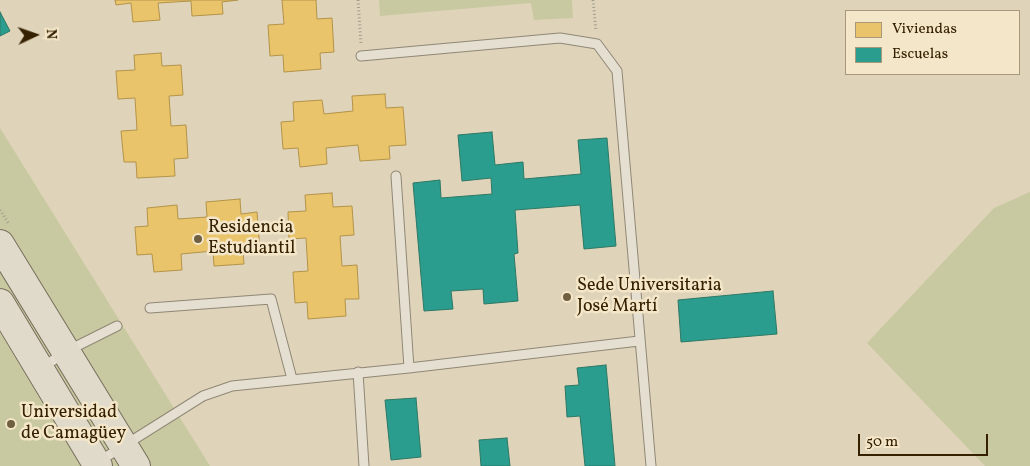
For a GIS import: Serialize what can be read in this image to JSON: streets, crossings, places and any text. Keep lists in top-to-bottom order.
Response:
{
  "places": ["Residencia Estudiantil", "Sede Universitaria José Martí", "Universidad de Camagüey"],
  "legend": ["Viviendas", "Escuelas"],
  "scale_bar": "50 m",
  "north": "right"
}
